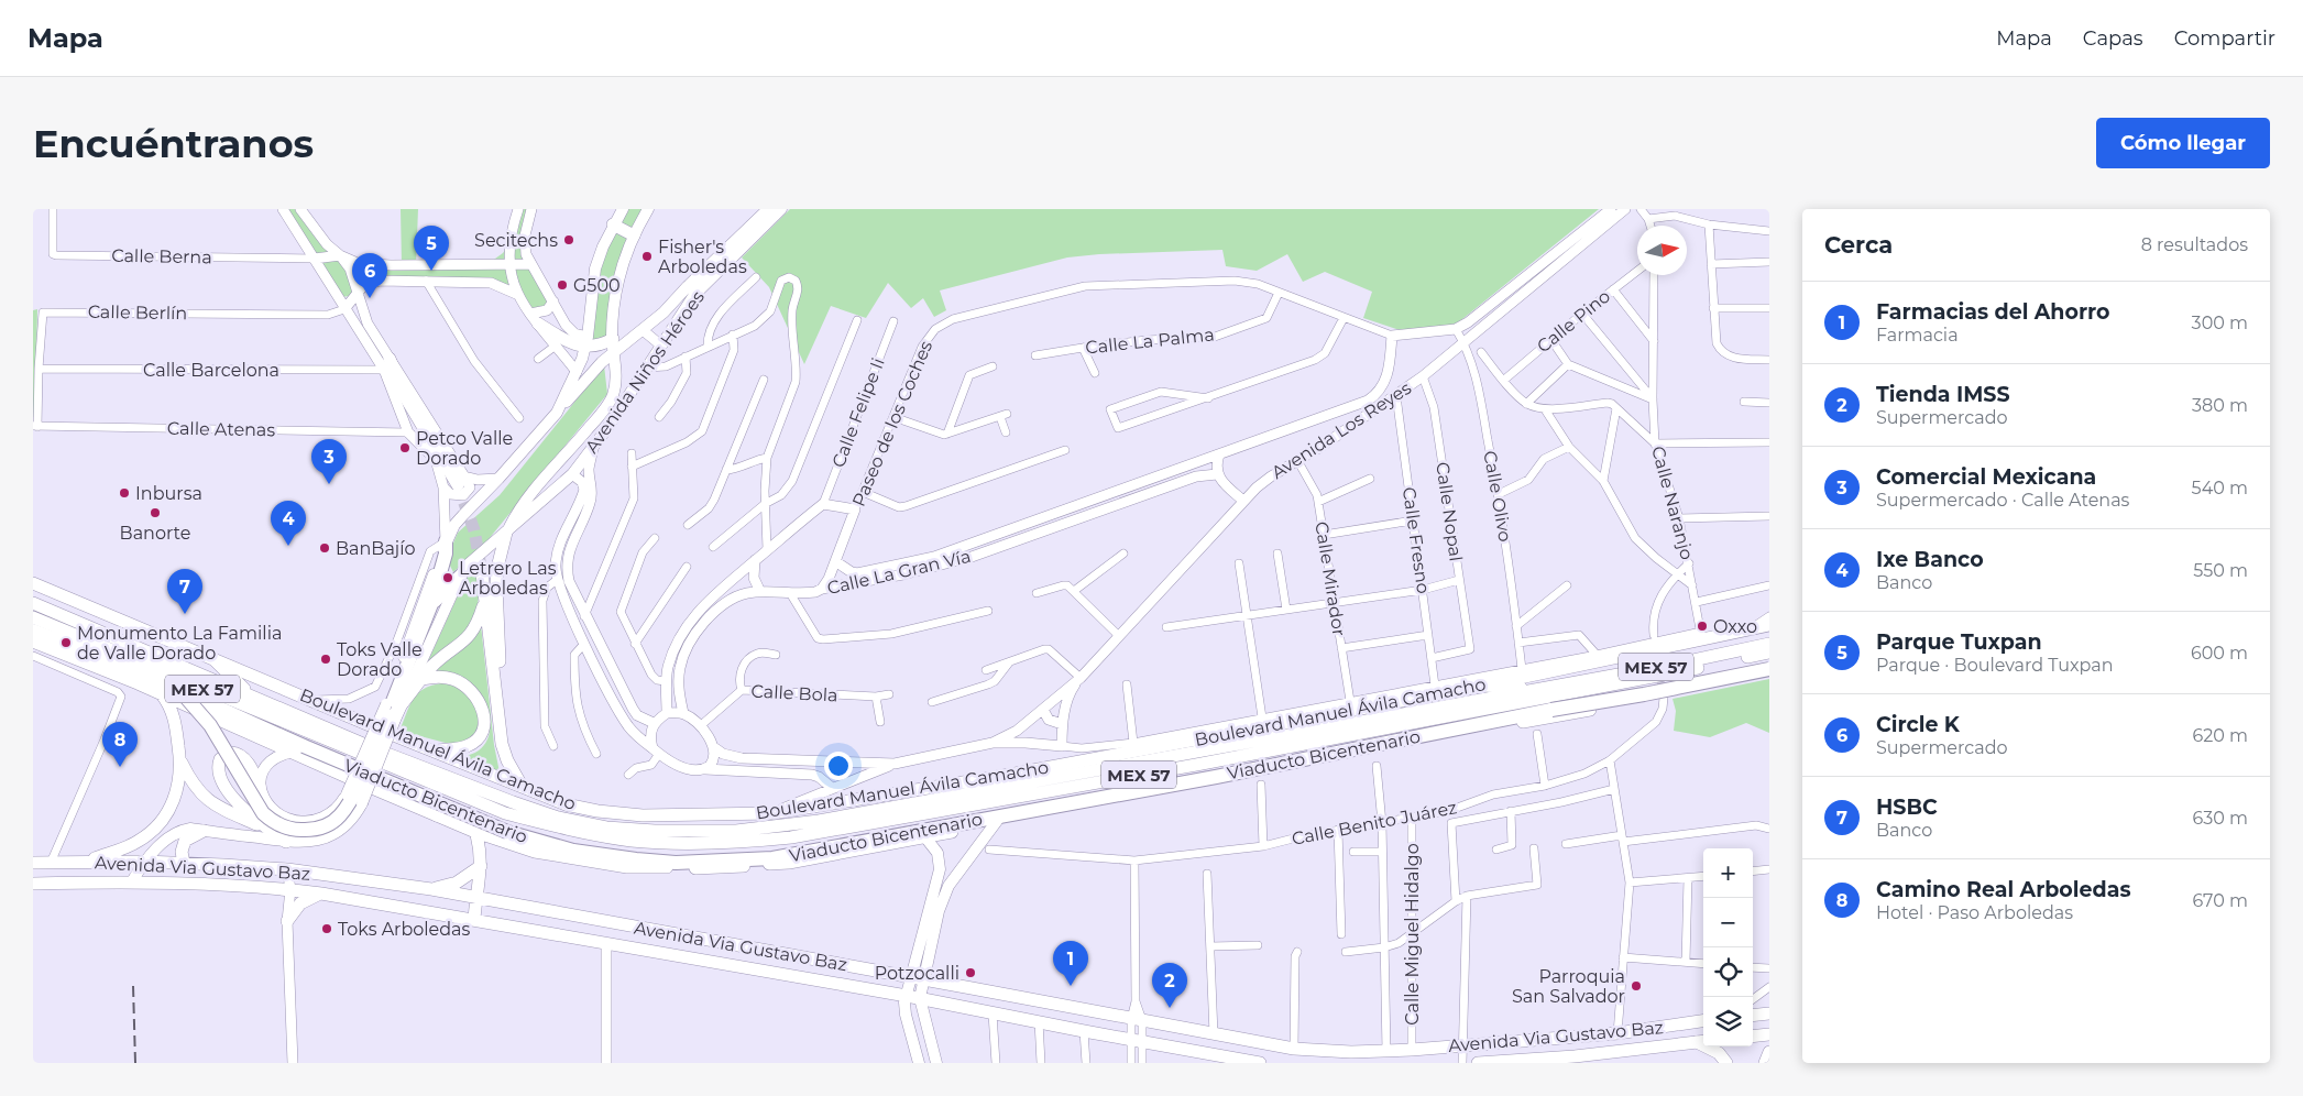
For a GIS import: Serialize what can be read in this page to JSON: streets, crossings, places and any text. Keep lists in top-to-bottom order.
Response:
{
  "streets": {
    "highway": ["Viaducto Bicentenario"],
    "main road": [
      "Avenida Niños Héroes",
      "MEX 57",
      "Boulevard Manuel Ávila Camacho",
      "Avenida Via Gustavo Baz"
    ],
    "street": [
      "Calle Berna",
      "Calle Berlín",
      "Calle Pino",
      "Calle La Palma",
      "Calle Barcelona",
      "Calle Felipe Ii",
      "Paseo de los Coches",
      "Calle Atenas",
      "Avenida Los Reyes",
      "Calle Olivo",
      "Calle Naranjo",
      "Calle Nopal",
      "Calle Fresno",
      "Calle La Gran Vía",
      "Calle Mirador",
      "Calle Bola",
      "Calle Benito Juárez",
      "Calle Miguel Hidalgo"
    ]
  },
  "crossings": [
    ["Calle Berlín", "Calle Barcelona"],
    ["Calle Berlín", "Calle Atenas"],
    ["Calle La Palma", "Paseo de los Coches"],
    ["Paseo de los Coches", "Calle Olivo"],
    ["Paseo de los Coches", "Calle La Gran Vía"],
    ["Avenida Los Reyes", "Calle Olivo"],
    ["Avenida Los Reyes", "Calle Nopal"],
    ["Avenida Los Reyes", "Calle Fresno"],
    ["Avenida Los Reyes", "Calle La Gran Vía"],
    ["Avenida Los Reyes", "Calle Mirador"],
    ["Avenida Los Reyes", "Calle Bola"],
    ["Avenida Los Reyes", "Boulevard Manuel Ávila Camacho"],
    ["Calle Olivo", "Boulevard Manuel Ávila Camacho"],
    ["Calle Naranjo", "Boulevard Manuel Ávila Camacho"],
    ["Calle Nopal", "Calle Fresno"],
    ["Calle Fresno", "Boulevard Manuel Ávila Camacho"],
    ["Calle La Gran Vía", "Calle Bola"],
    ["Calle Mirador", "Boulevard Manuel Ávila Camacho"],
    ["Calle Benito Juárez", "Calle Miguel Hidalgo"],
    ["Avenida Via Gustavo Baz", "Calle Miguel Hidalgo"]
  ],
  "places": [
    "Secitechs",
    "Fisher's Arboledas",
    "G500",
    "Petco Valle Dorado",
    "Inbursa",
    "Banorte",
    "BanBajío",
    "Letrero Las Arboledas",
    "Oxxo",
    "Monumento La Familia de Valle Dorado",
    "Toks Valle Dorado",
    "Toks Arboledas",
    "Potzocalli",
    "Parroquia San Salvador"
  ],
  "north": "right",
  "page": {
    "header": "Mapa",
    "nav": ["Mapa", "Capas", "Compartir"],
    "buttons": "Cómo llegar",
    "title": "Encuéntranos",
    "heading": ["Cerca", "8 resultados"],
    "pins": [
      "5",
      "6",
      "3",
      "4",
      "7",
      "8",
      "1",
      "2"
    ],
    "list": [
      {
        "mark": "1",
        "name": "Farmacias del Ahorro",
        "note": "Farmacia",
        "value": "300 m"
      },
      {
        "mark": "2",
        "name": "Tienda IMSS",
        "note": "Supermercado",
        "value": "380 m"
      },
      {
        "mark": "3",
        "name": "Comercial Mexicana",
        "note": "Supermercado · Calle Atenas",
        "value": "540 m"
      },
      {
        "mark": "4",
        "name": "Ixe Banco",
        "note": "Banco",
        "value": "550 m"
      },
      {
        "mark": "5",
        "name": "Parque Tuxpan",
        "note": "Parque · Boulevard Tuxpan",
        "value": "600 m"
      },
      {
        "mark": "6",
        "name": "Circle K",
        "note": "Supermercado",
        "value": "620 m"
      },
      {
        "mark": "7",
        "name": "HSBC",
        "note": "Banco",
        "value": "630 m"
      },
      {
        "mark": "8",
        "name": "Camino Real Arboledas",
        "note": "Hotel · Paso Arboledas",
        "value": "670 m"
      }
    ],
    "map_buttons": ["+", "−"]
  }
}
